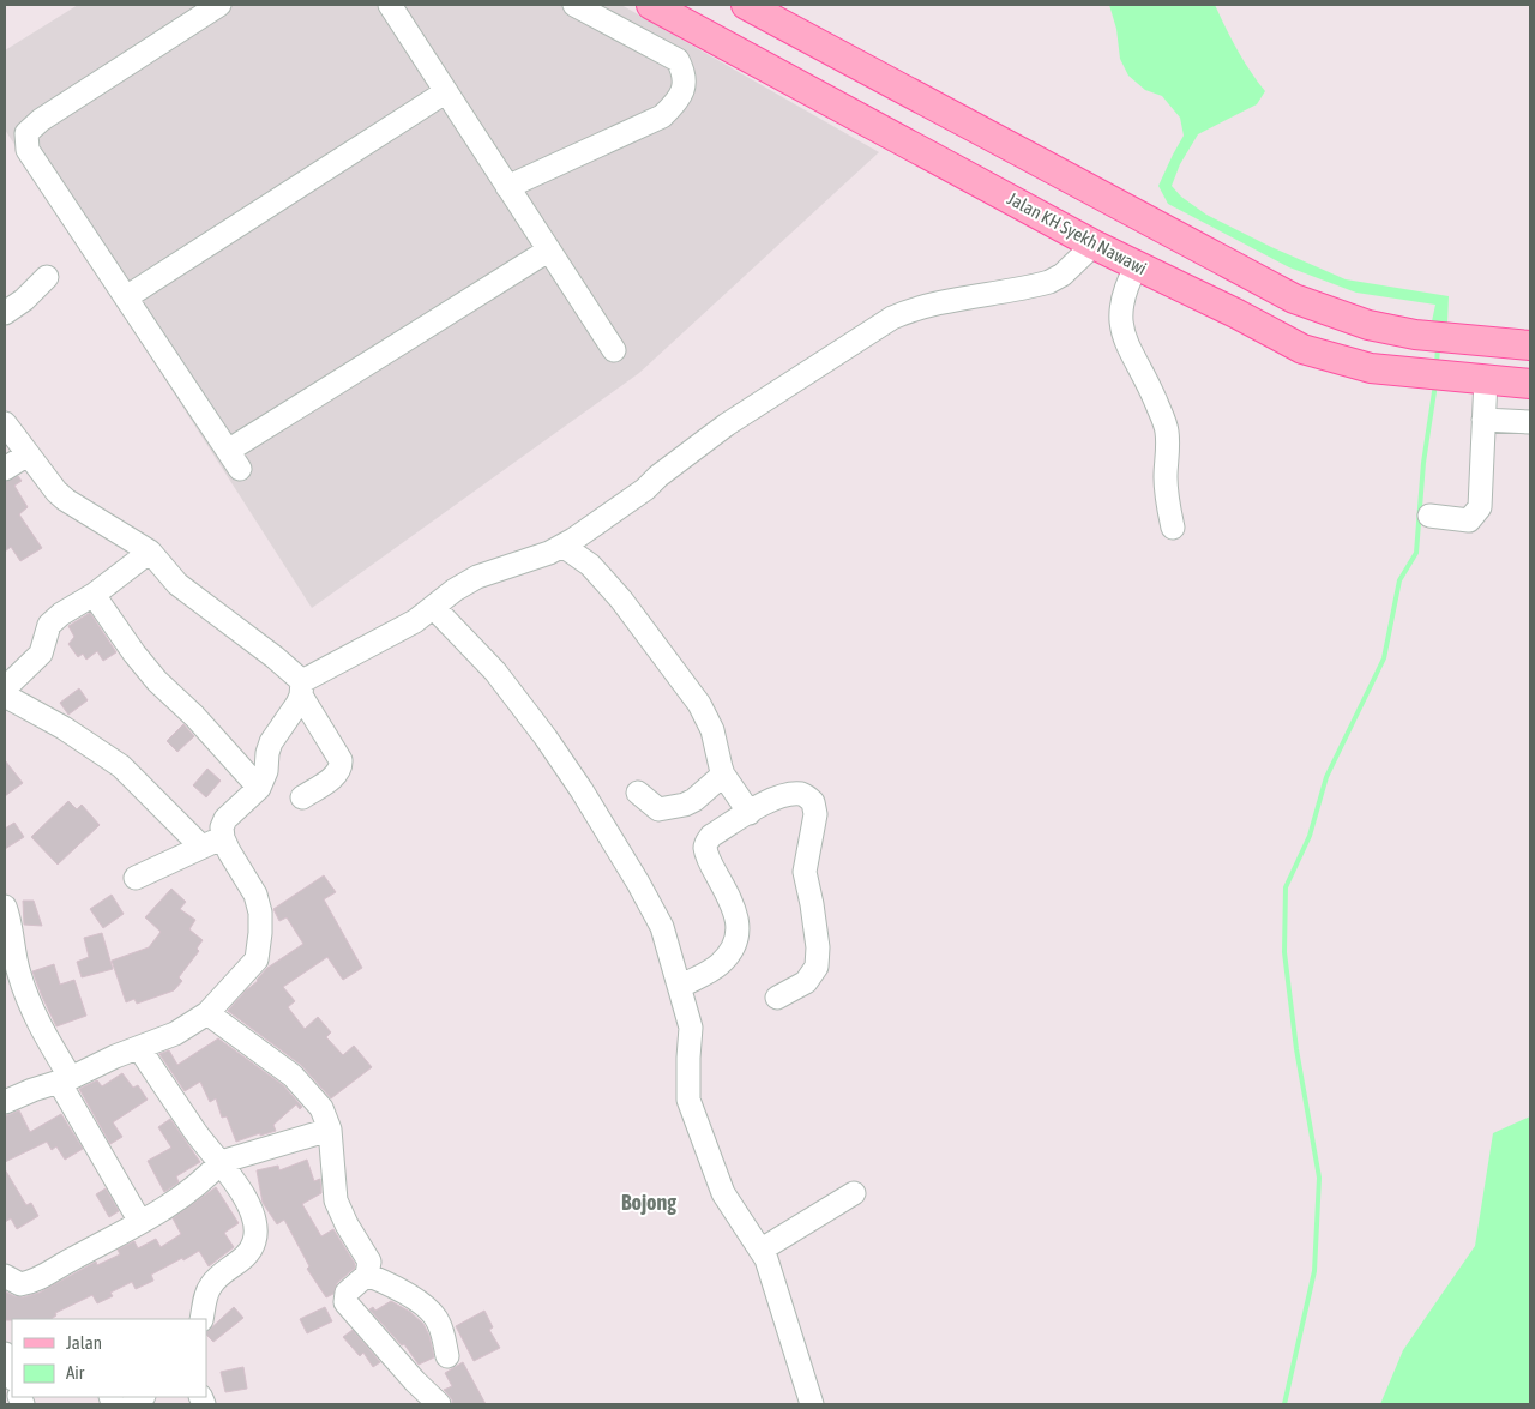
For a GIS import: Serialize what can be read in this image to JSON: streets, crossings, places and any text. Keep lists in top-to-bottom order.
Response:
{
  "streets": {
    "main road": ["Jalan KH Syekh Nawawi"]
  },
  "districts": ["Bojong"],
  "legend": ["Jalan", "Air"]
}
